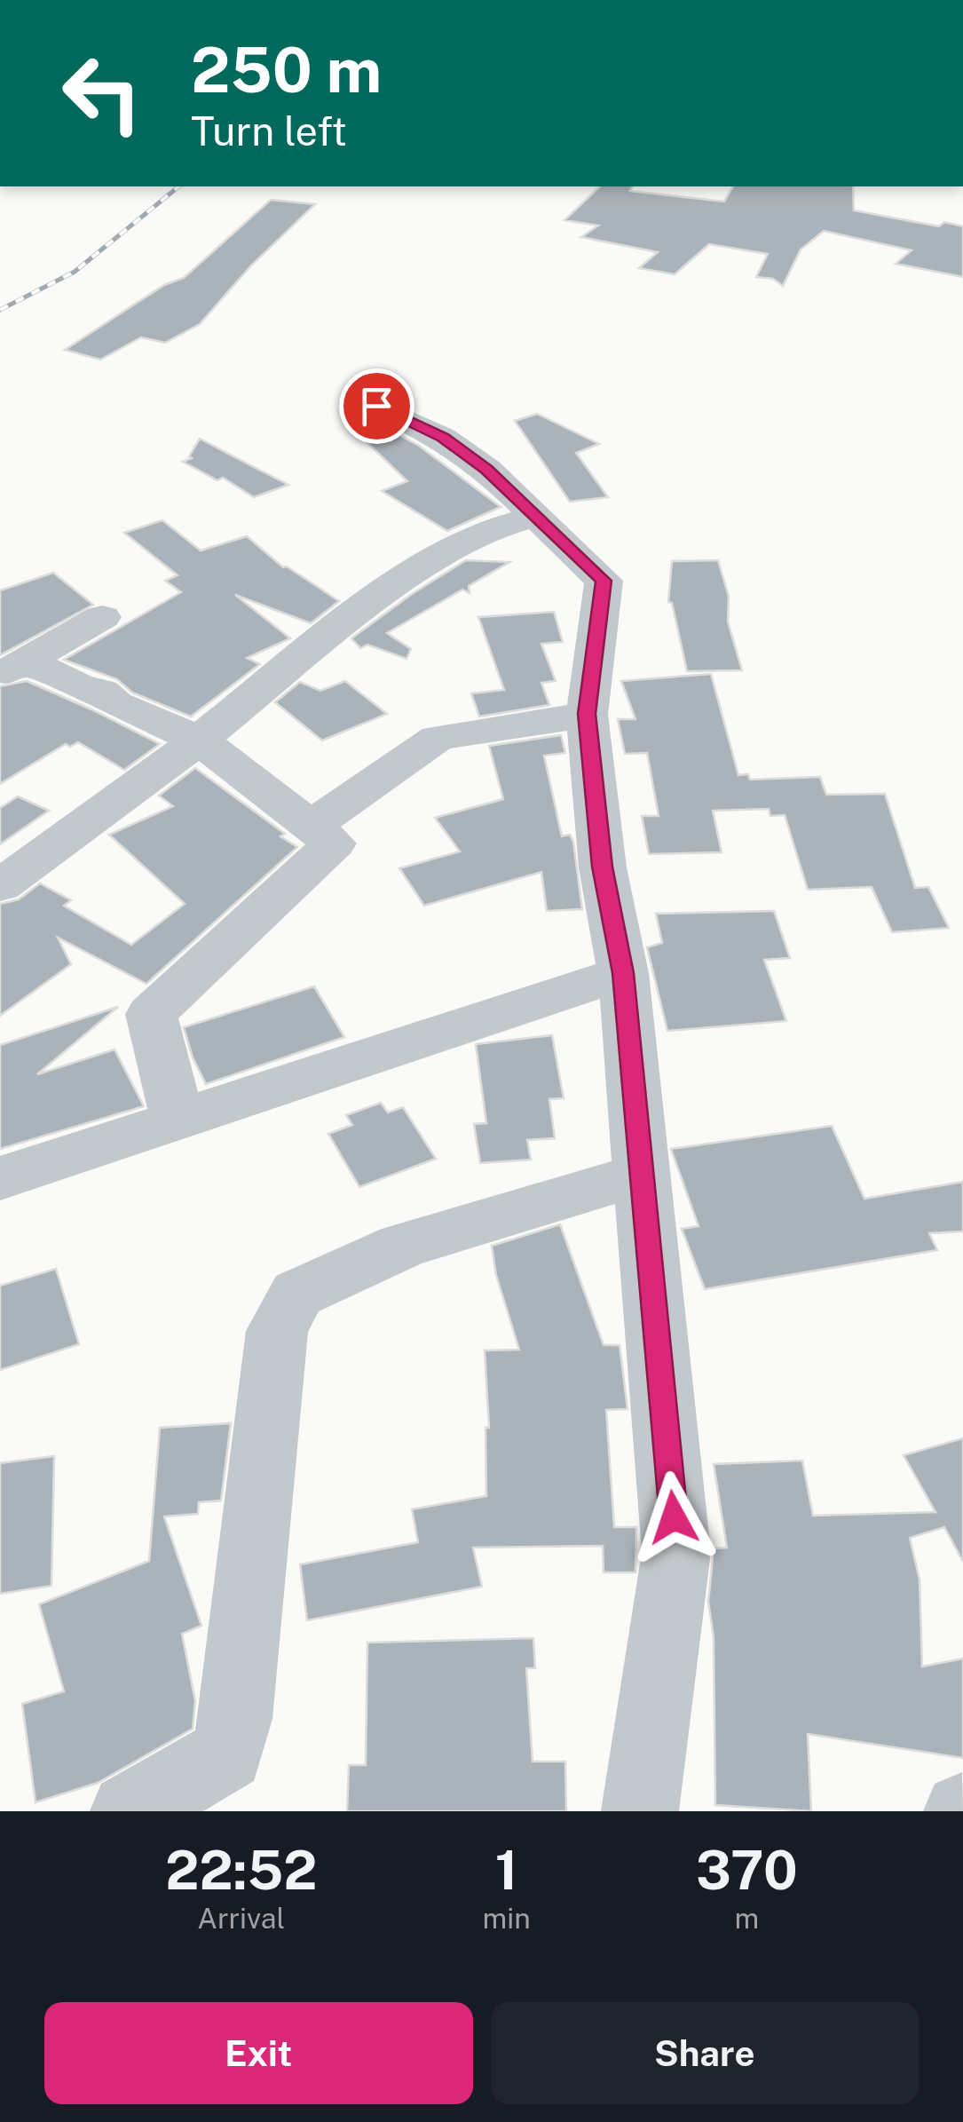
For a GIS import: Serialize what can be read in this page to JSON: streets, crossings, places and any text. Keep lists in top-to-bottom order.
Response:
{
  "page": {
    "turn": ["250 m", "Turn left"],
    "eta": [
      "22:52",
      "Arrival",
      "1",
      "min",
      "370",
      "m"
    ],
    "buttons": ["Exit", "Share"]
  }
}
